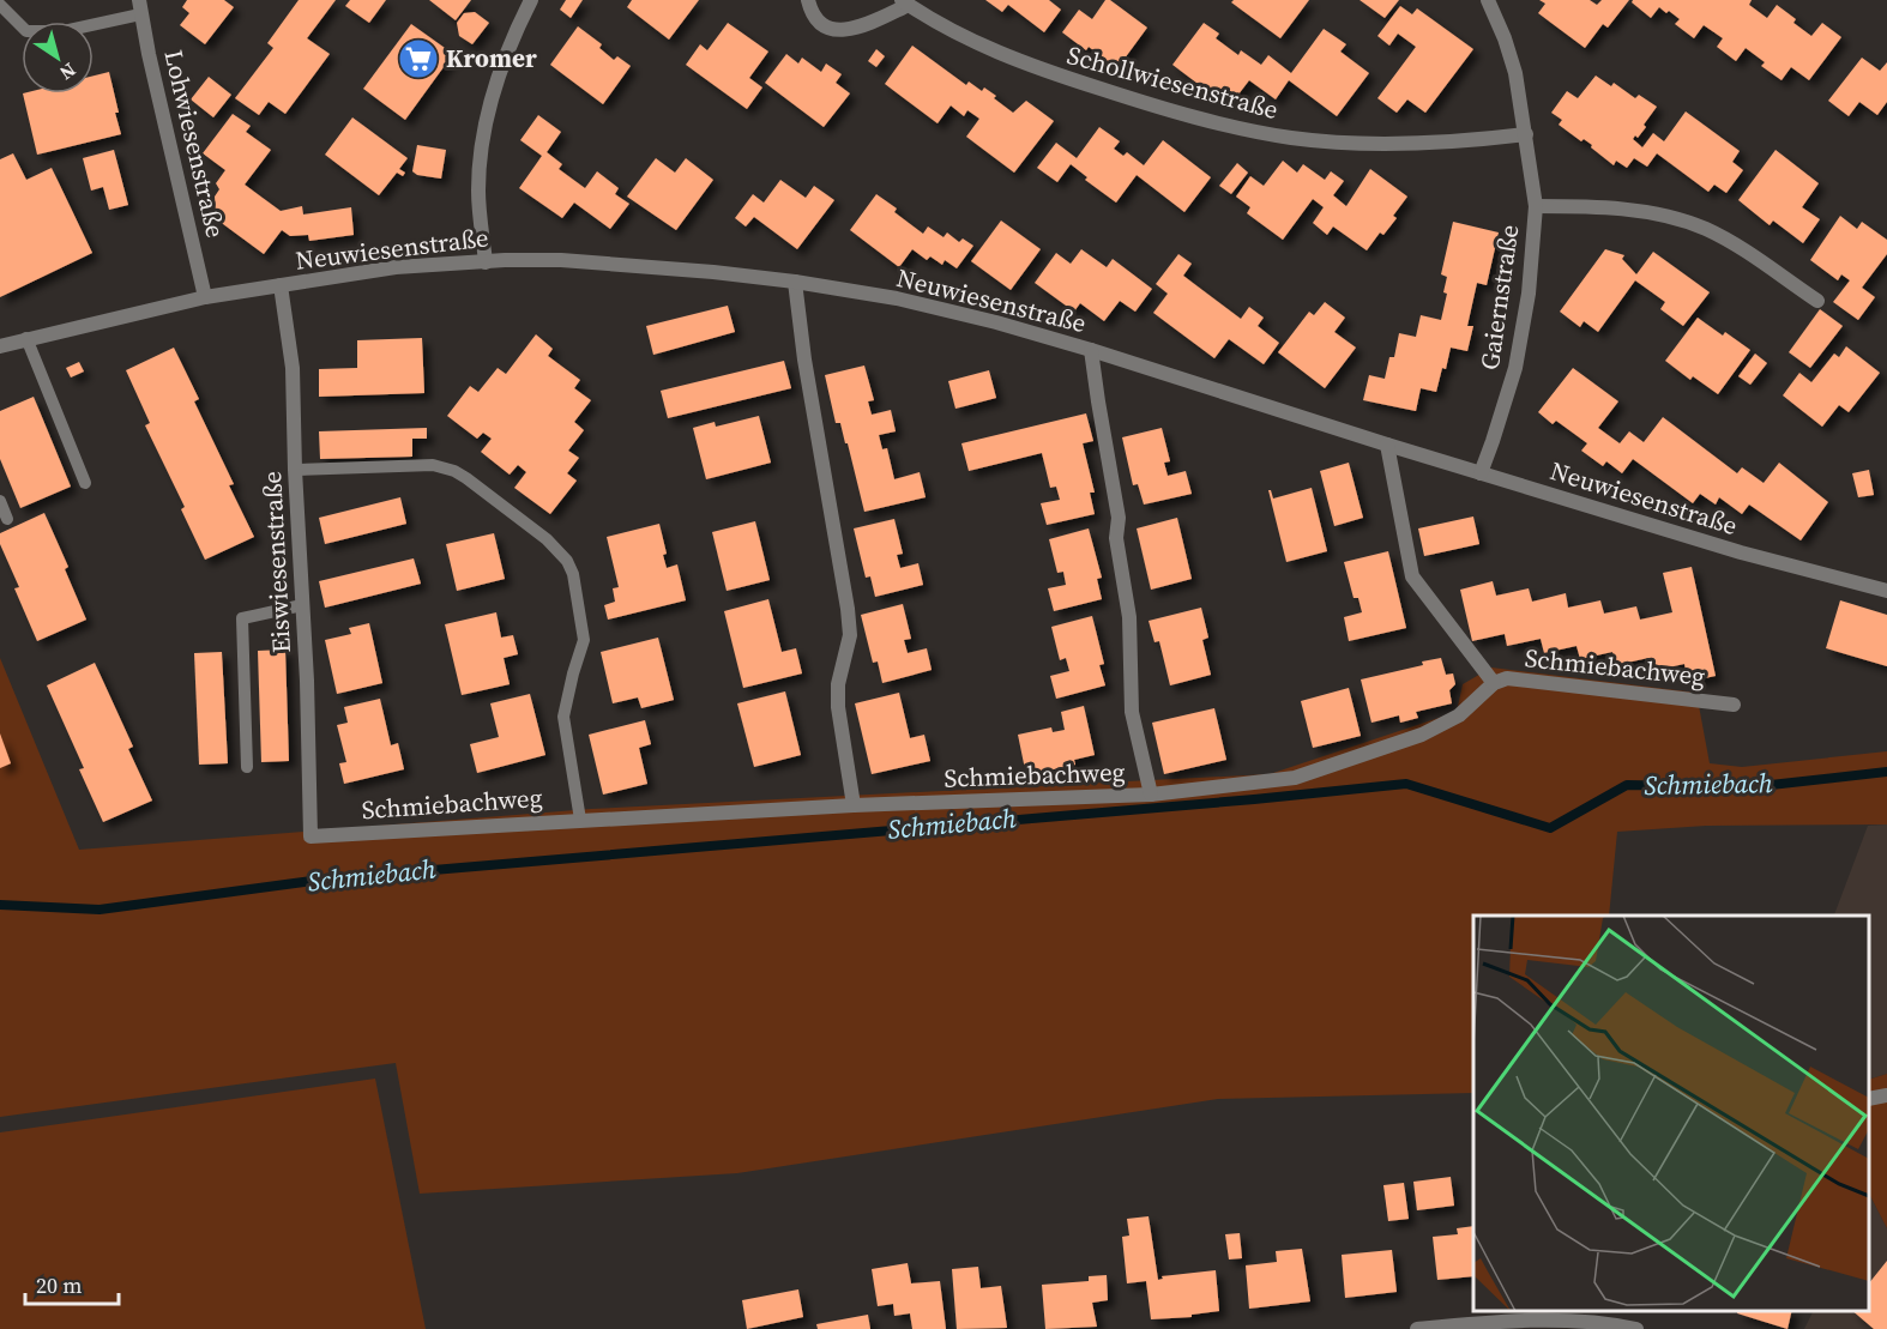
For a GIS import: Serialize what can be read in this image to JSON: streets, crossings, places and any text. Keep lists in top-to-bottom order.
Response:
{
  "streets": {
    "street": [
      "Schollwiesenstraße",
      "Lohwiesenstraße",
      "Neuwiesenstraße",
      "Gaiernstraße",
      "Eiswiesenstraße",
      "Schmiebachweg"
    ]
  },
  "crossings": [
    ["Schollwiesenstraße", "Gaiernstraße"],
    ["Lohwiesenstraße", "Neuwiesenstraße"],
    ["Neuwiesenstraße", "Gaiernstraße"],
    ["Neuwiesenstraße", "Eiswiesenstraße"],
    ["Neuwiesenstraße", "Schmiebachweg"],
    ["Eiswiesenstraße", "Schmiebachweg"]
  ],
  "water": ["Schmiebach"],
  "places": {
    "supermarket": ["Kromer"]
  },
  "scale_bar": "20 m",
  "north": "bottom right"
}
